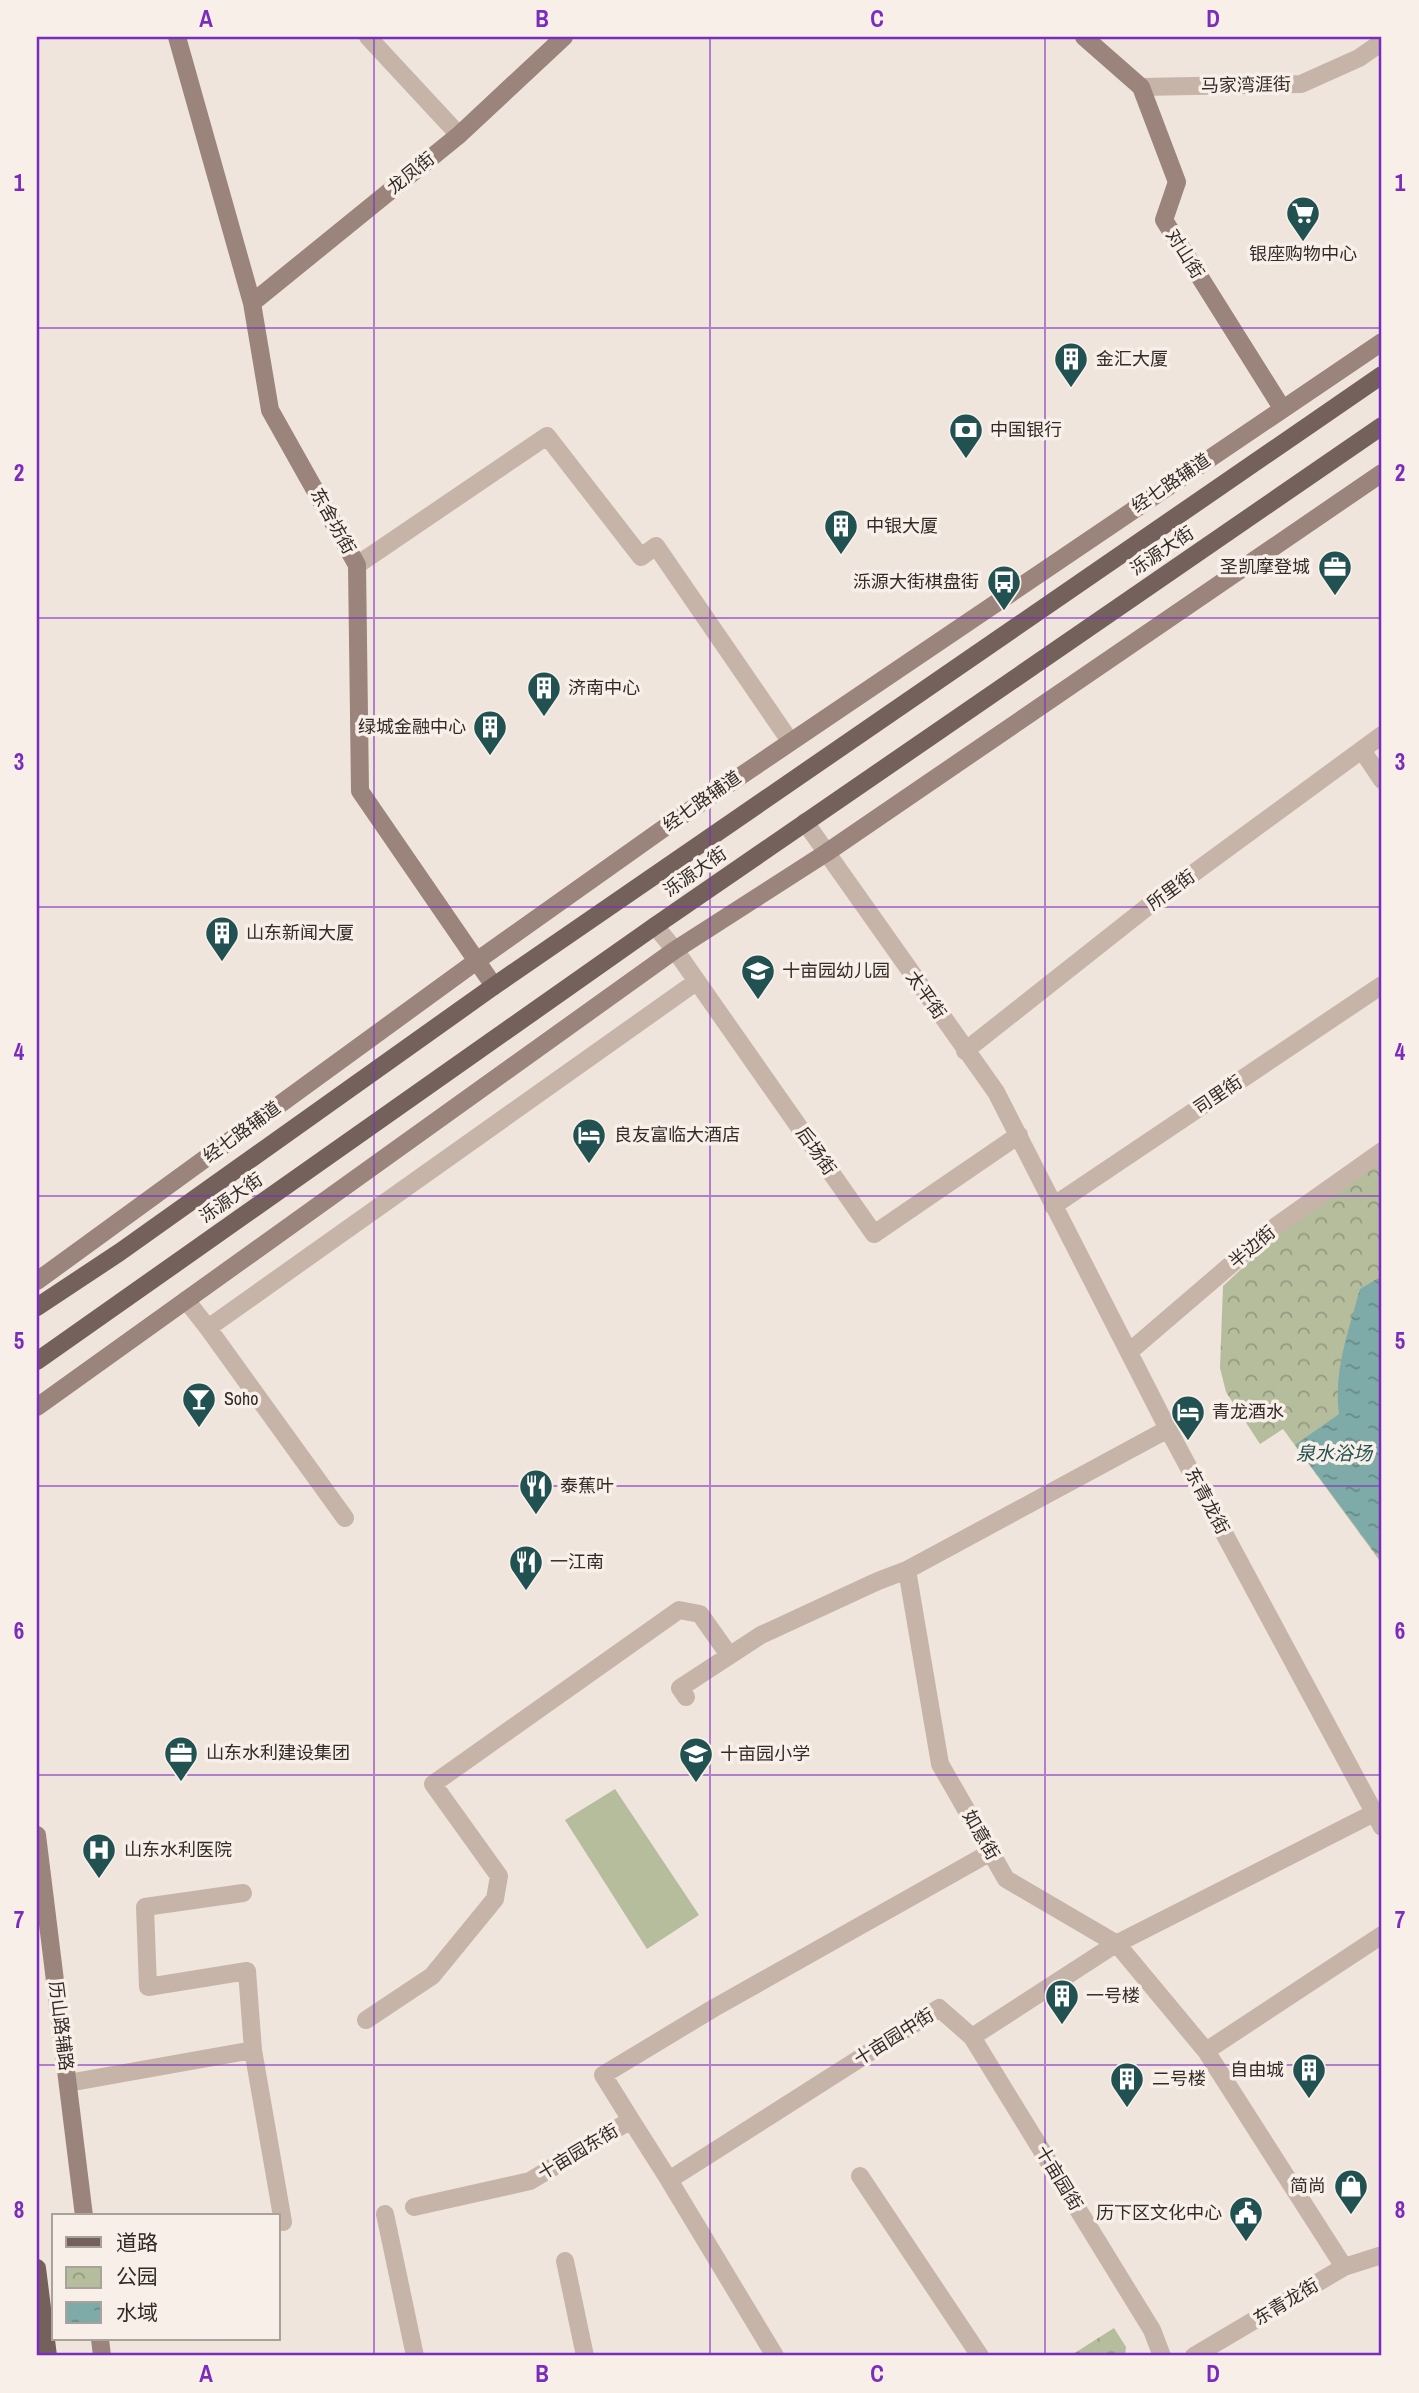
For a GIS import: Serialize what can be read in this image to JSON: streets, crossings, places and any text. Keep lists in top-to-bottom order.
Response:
{
  "streets": {
    "main road": ["泺源大街"],
    "street": [
      "马家湾涯街",
      "龙凤街",
      "对山街",
      "经七路辅道",
      "东舍坊街",
      "所里街",
      "太平街",
      "司里街",
      "后场街",
      "半边街",
      "东青龙街",
      "如意街",
      "历山路辅路",
      "十亩园中街",
      "十亩园东街",
      "十亩园街"
    ]
  },
  "crossings": [
    ["马家湾涯街", "对山街"],
    ["龙凤街", "东舍坊街"],
    ["对山街", "经七路辅道"],
    ["经七路辅道", "东舍坊街"],
    ["东舍坊街", "泺源大街"],
    ["泺源大街", "太平街"],
    ["泺源大街", "后场街"],
    ["所里街", "太平街"],
    ["太平街", "后场街"],
    ["太平街", "东青龙街"],
    ["司里街", "东青龙街"],
    ["后场街", "东青龙街"],
    ["半边街", "东青龙街"],
    ["东青龙街", "如意街"],
    ["十亩园中街", "十亩园东街"],
    ["十亩园中街", "十亩园街"]
  ],
  "water": ["泉水浴场"],
  "places": {
    "supermarket": ["银座购物中心"],
    "building": [
      "金汇大厦",
      "中银大厦",
      "济南中心",
      "绿城金融中心",
      "山东新闻大厦",
      "一号楼",
      "自由城",
      "二号楼"
    ],
    "bank": ["中国银行"],
    "office": ["圣凯摩登城", "山东水利建设集团"],
    "bus stop": ["泺源大街棋盘街"],
    "school or university": ["十亩园幼儿园", "十亩园小学"],
    "hotel": ["良友富临大酒店", "青龙酒水"],
    "bar": ["Soho"],
    "restaurant": ["泰蕉叶", "一江南"],
    "hospital": ["山东水利医院"],
    "shop": ["简尚"],
    "public building": ["历下区文化中心"]
  },
  "legend": ["道路", "公园", "水域"],
  "grid": {
    "columns": [
      "A",
      "B",
      "C",
      "D"
    ],
    "rows": [
      "1",
      "2",
      "3",
      "4",
      "5",
      "6",
      "7",
      "8"
    ]
  }
}
